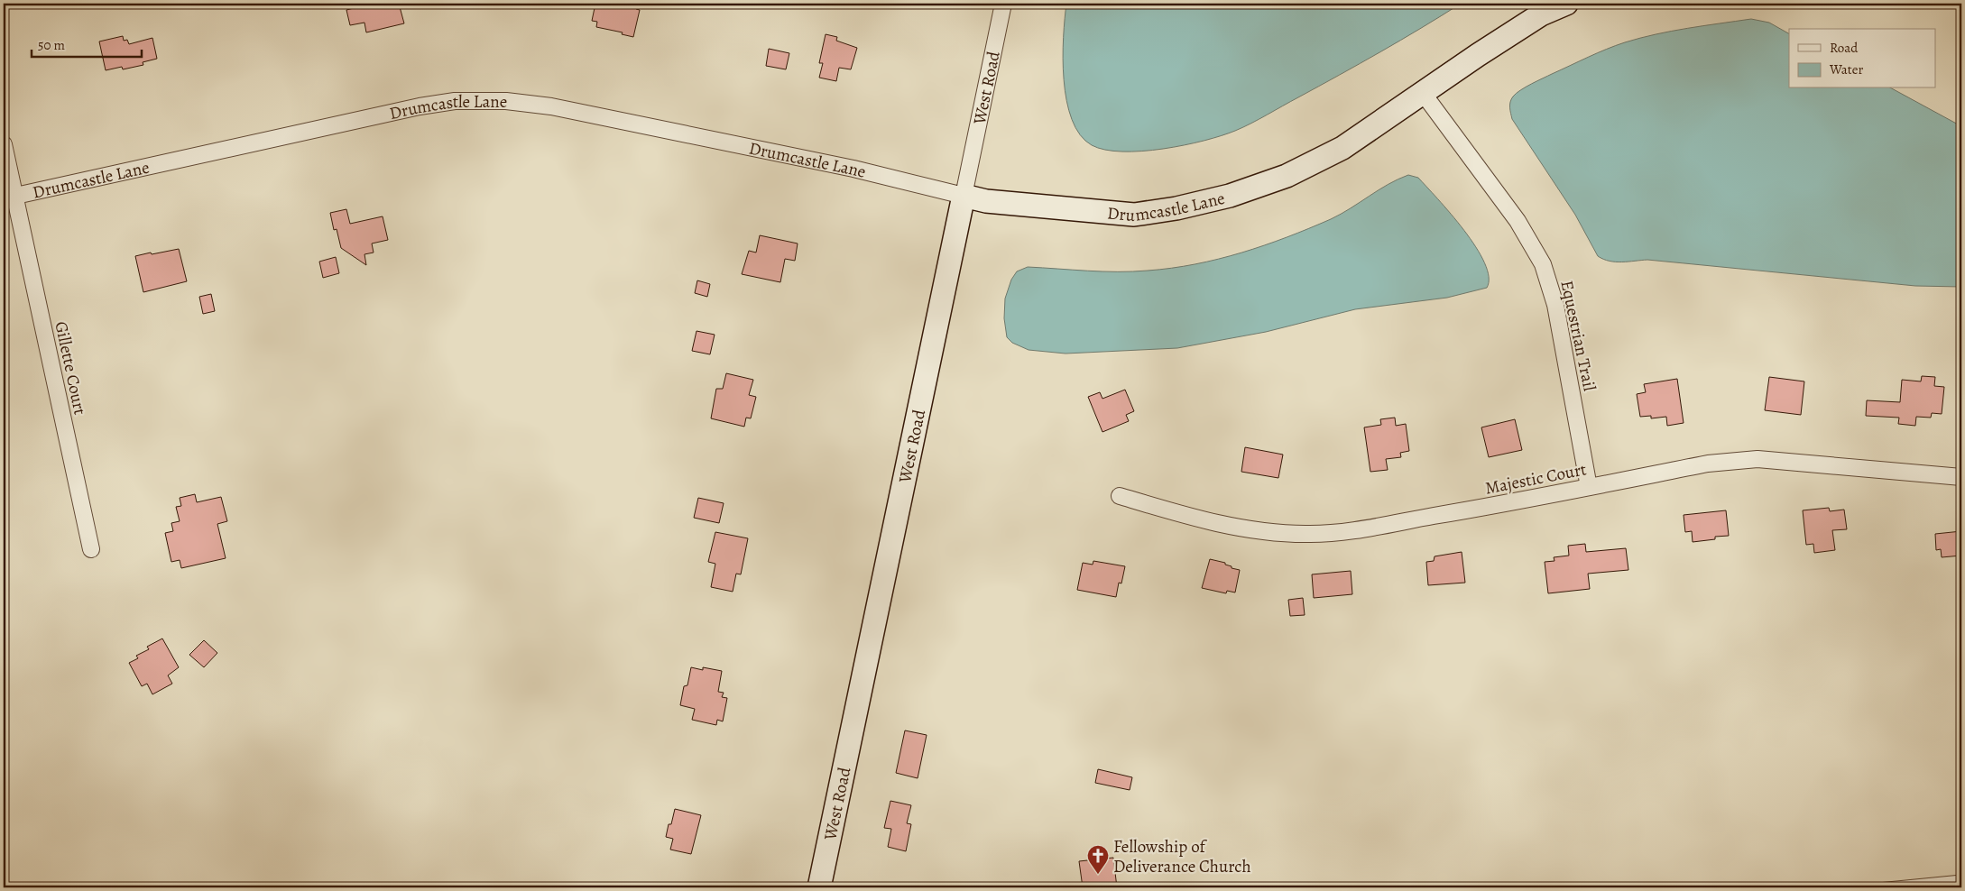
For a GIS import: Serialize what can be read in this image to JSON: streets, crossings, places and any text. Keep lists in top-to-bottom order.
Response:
{
  "streets": {
    "street": [
      "West Road",
      "Drumcastle Lane",
      "Equestrian Trail",
      "Gillette Court",
      "Majestic Court"
    ]
  },
  "crossings": [
    ["West Road", "Drumcastle Lane"],
    ["Drumcastle Lane", "Equestrian Trail"],
    ["Drumcastle Lane", "Gillette Court"],
    ["Equestrian Trail", "Majestic Court"]
  ],
  "places": {
    "church": ["Fellowship of Deliverance Church"]
  },
  "legend": ["Road", "Water"],
  "scale_bar": "50 m"
}
